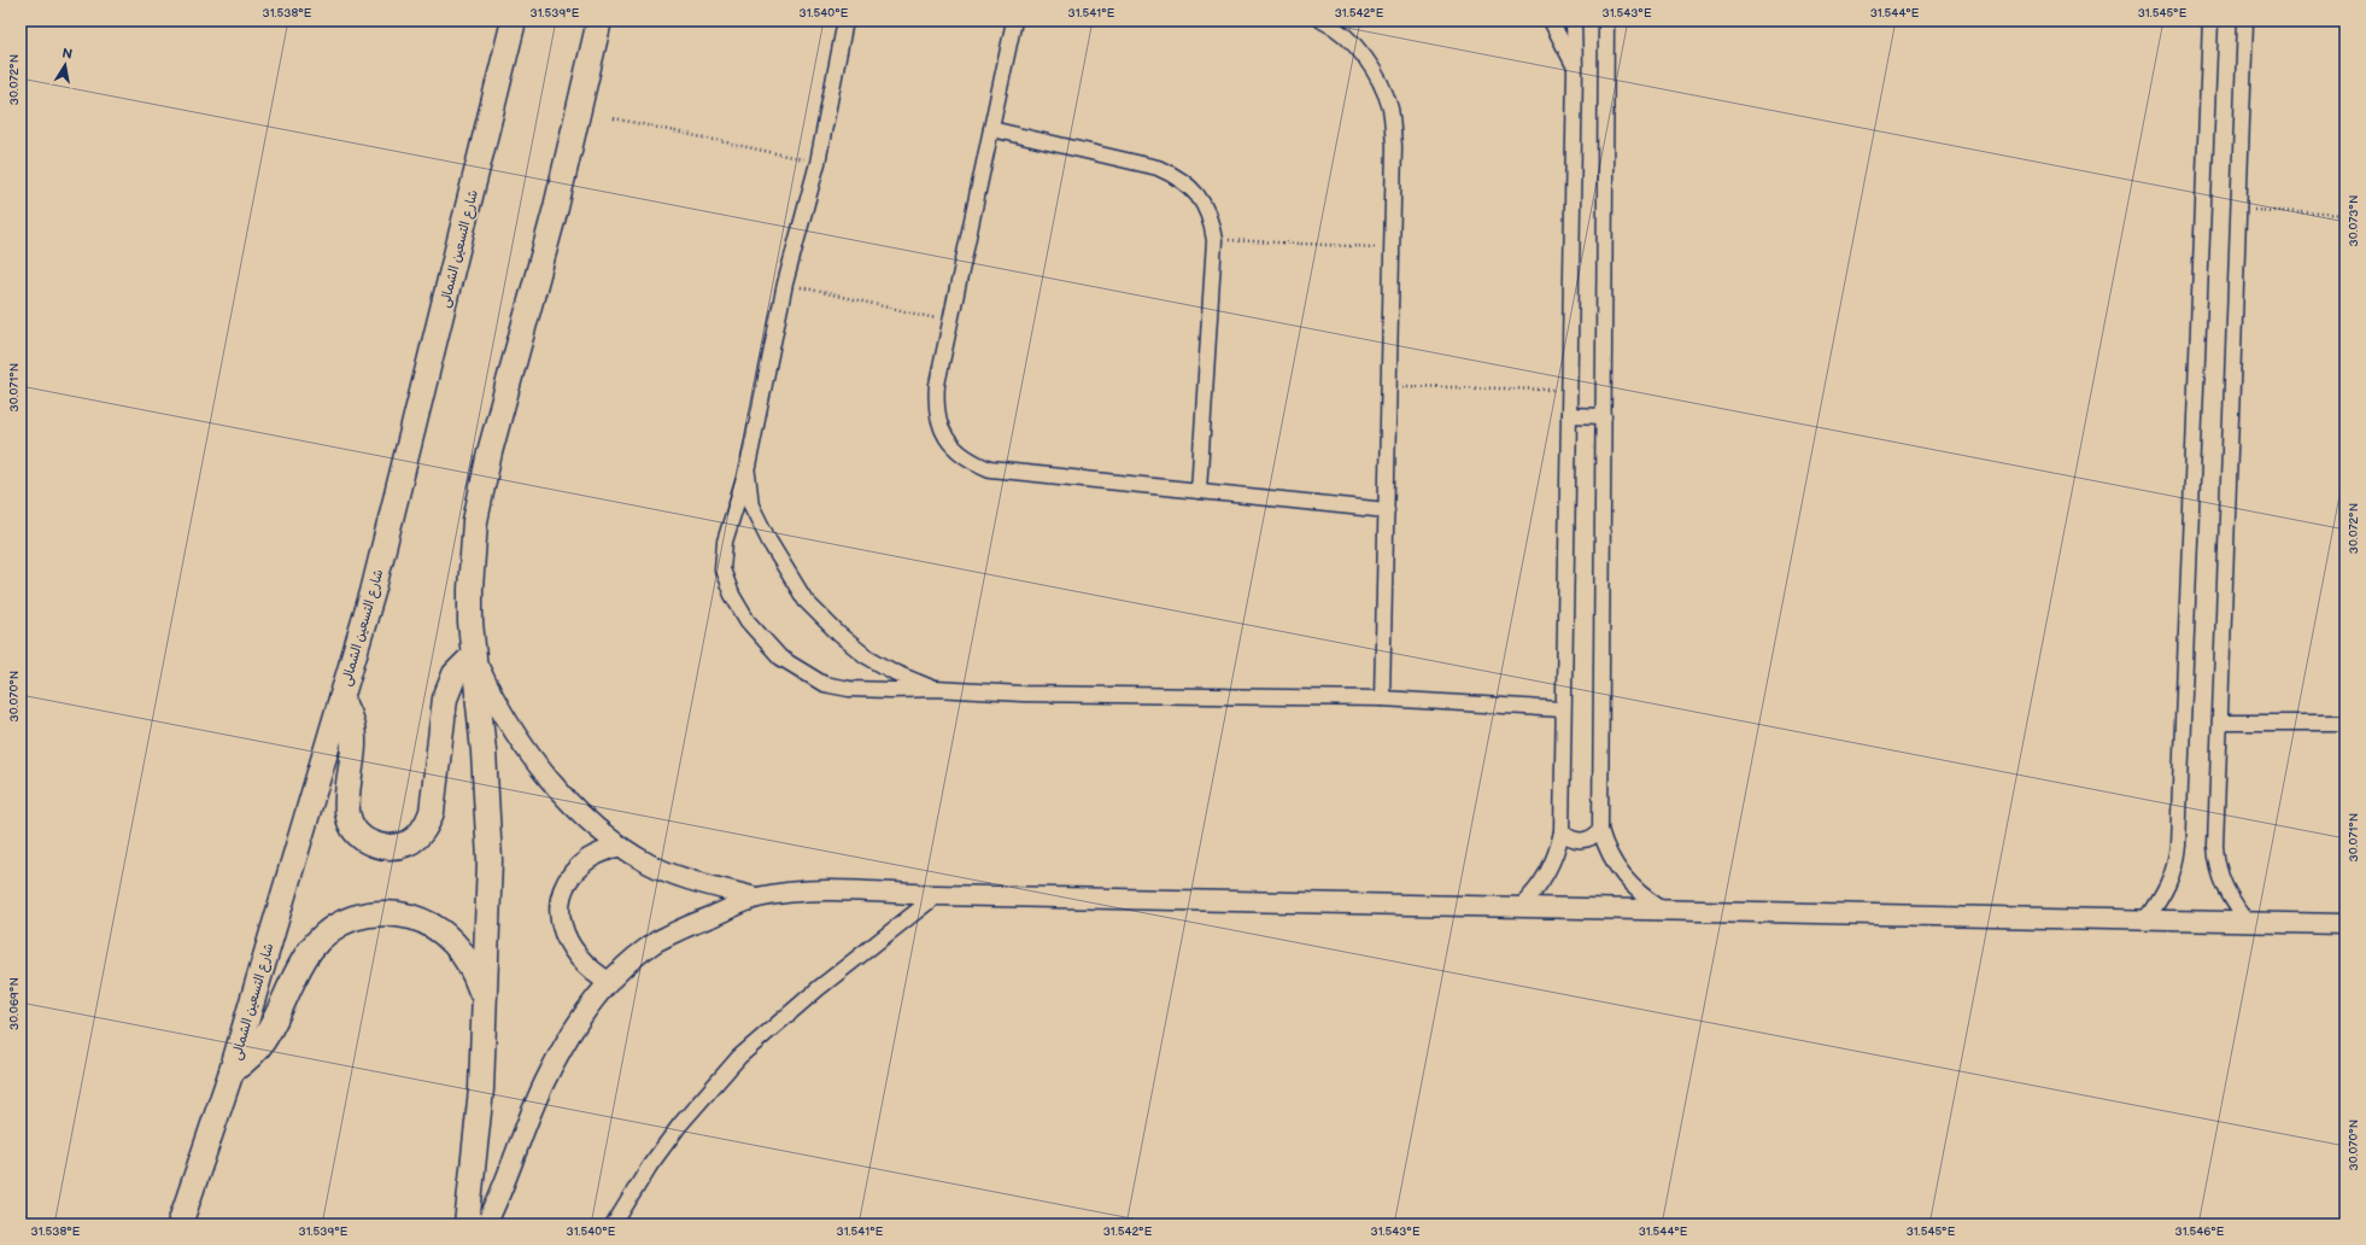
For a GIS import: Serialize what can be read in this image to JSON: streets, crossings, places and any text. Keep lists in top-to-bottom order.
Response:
{
  "streets": {
    "main road": ["شارع التسعين الشمالى"]
  },
  "north": "top",
  "coordinates": [
    "31.538°E",
    "31.539°E",
    "31.540°E",
    "31.541°E",
    "31.542°E",
    "31.543°E",
    "31.544°E",
    "31.545°E",
    "30.072°N",
    "30.073°N",
    "30.071°N",
    "30.070°N",
    "30.069°N",
    "31.546°E"
  ]
}
